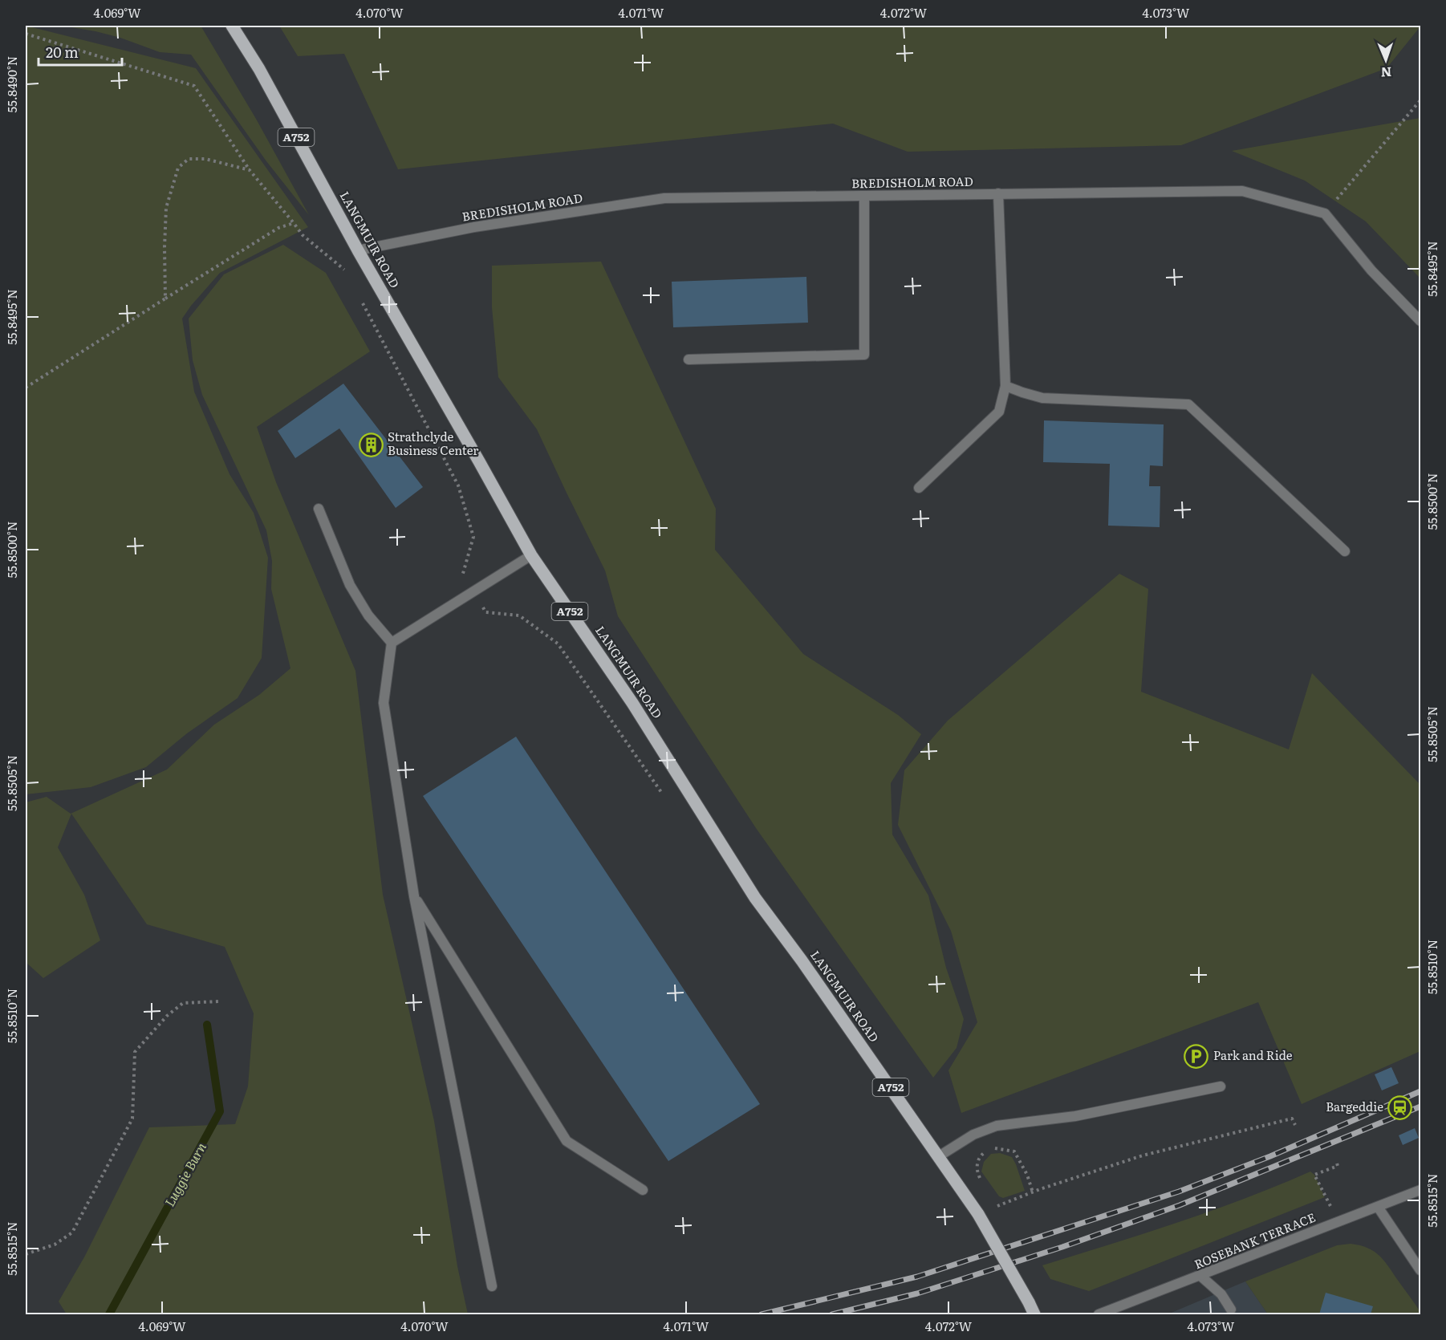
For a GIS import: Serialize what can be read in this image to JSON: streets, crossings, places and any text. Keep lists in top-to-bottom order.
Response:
{
  "streets": {
    "main road": ["A752", "LANGMUIR ROAD"],
    "street": ["BREDISHOLM ROAD", "ROSEBANK TERRACE"]
  },
  "crossings": [
    ["BREDISHOLM ROAD", "LANGMUIR ROAD"]
  ],
  "water": ["Luggie Burn"],
  "places": {
    "building": ["Strathclyde Business Center"],
    "parking": ["Park and Ride"],
    "station": ["Bargeddie"]
  },
  "scale_bar": "20 m",
  "north": "bottom",
  "coordinates": [
    "4.069°W",
    "4.070°W",
    "4.071°W",
    "4.072°W",
    "4.073°W",
    "55.8490°N",
    "55.8495°N",
    "55.8500°N",
    "55.8505°N",
    "55.8510°N",
    "55.8515°N"
  ]
}
